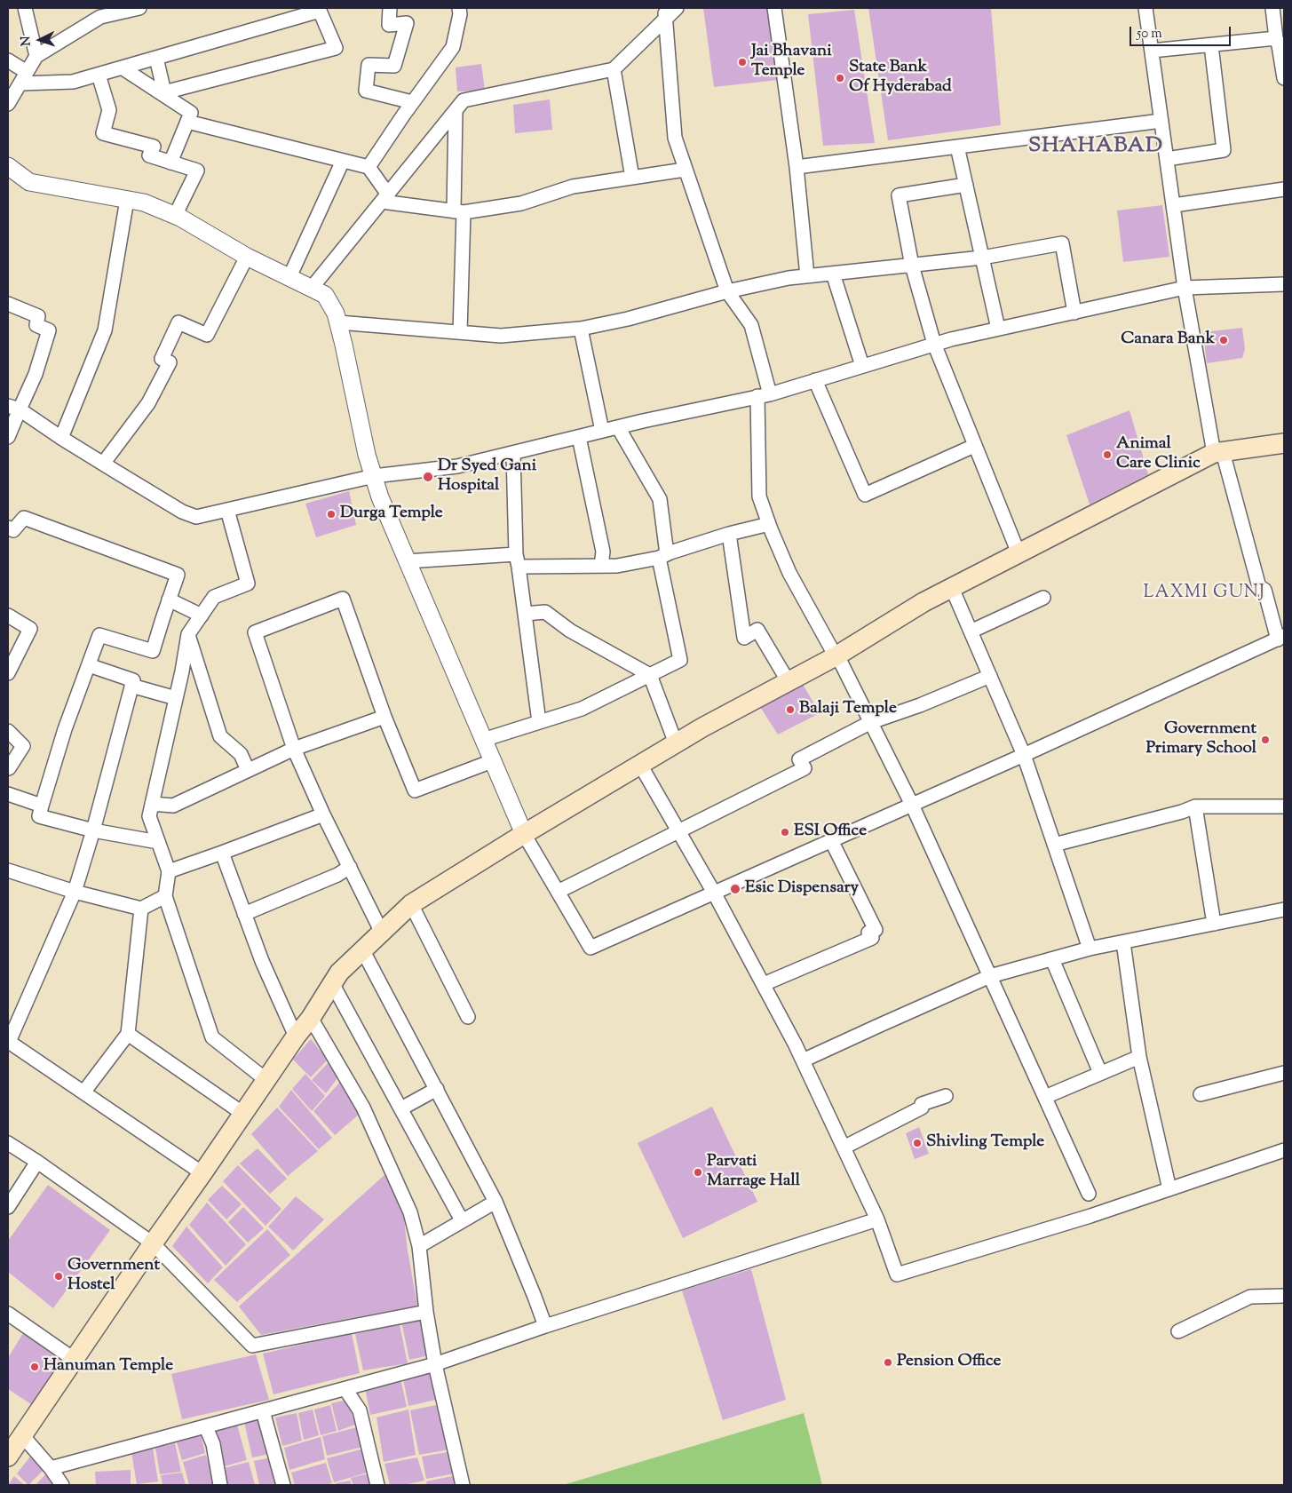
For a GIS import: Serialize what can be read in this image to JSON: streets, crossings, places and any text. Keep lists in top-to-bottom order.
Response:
{
  "districts": ["SHAHABAD", "LAXMI GUNJ"],
  "places": [
    "Jai Bhavani Temple",
    "State Bank Of Hyderabad",
    "Canara Bank",
    "Animal Care Clinic",
    "Dr Syed Gani Hospital",
    "Durga Temple",
    "Balaji Temple",
    "Government Primary School",
    "ESI Office",
    "Esic Dispensary",
    "Shivling Temple",
    "Parvati Marrage Hall",
    "Government Hostel",
    "Pension Office",
    "Hanuman Temple"
  ],
  "scale_bar": "50 m",
  "north": "left"
}
